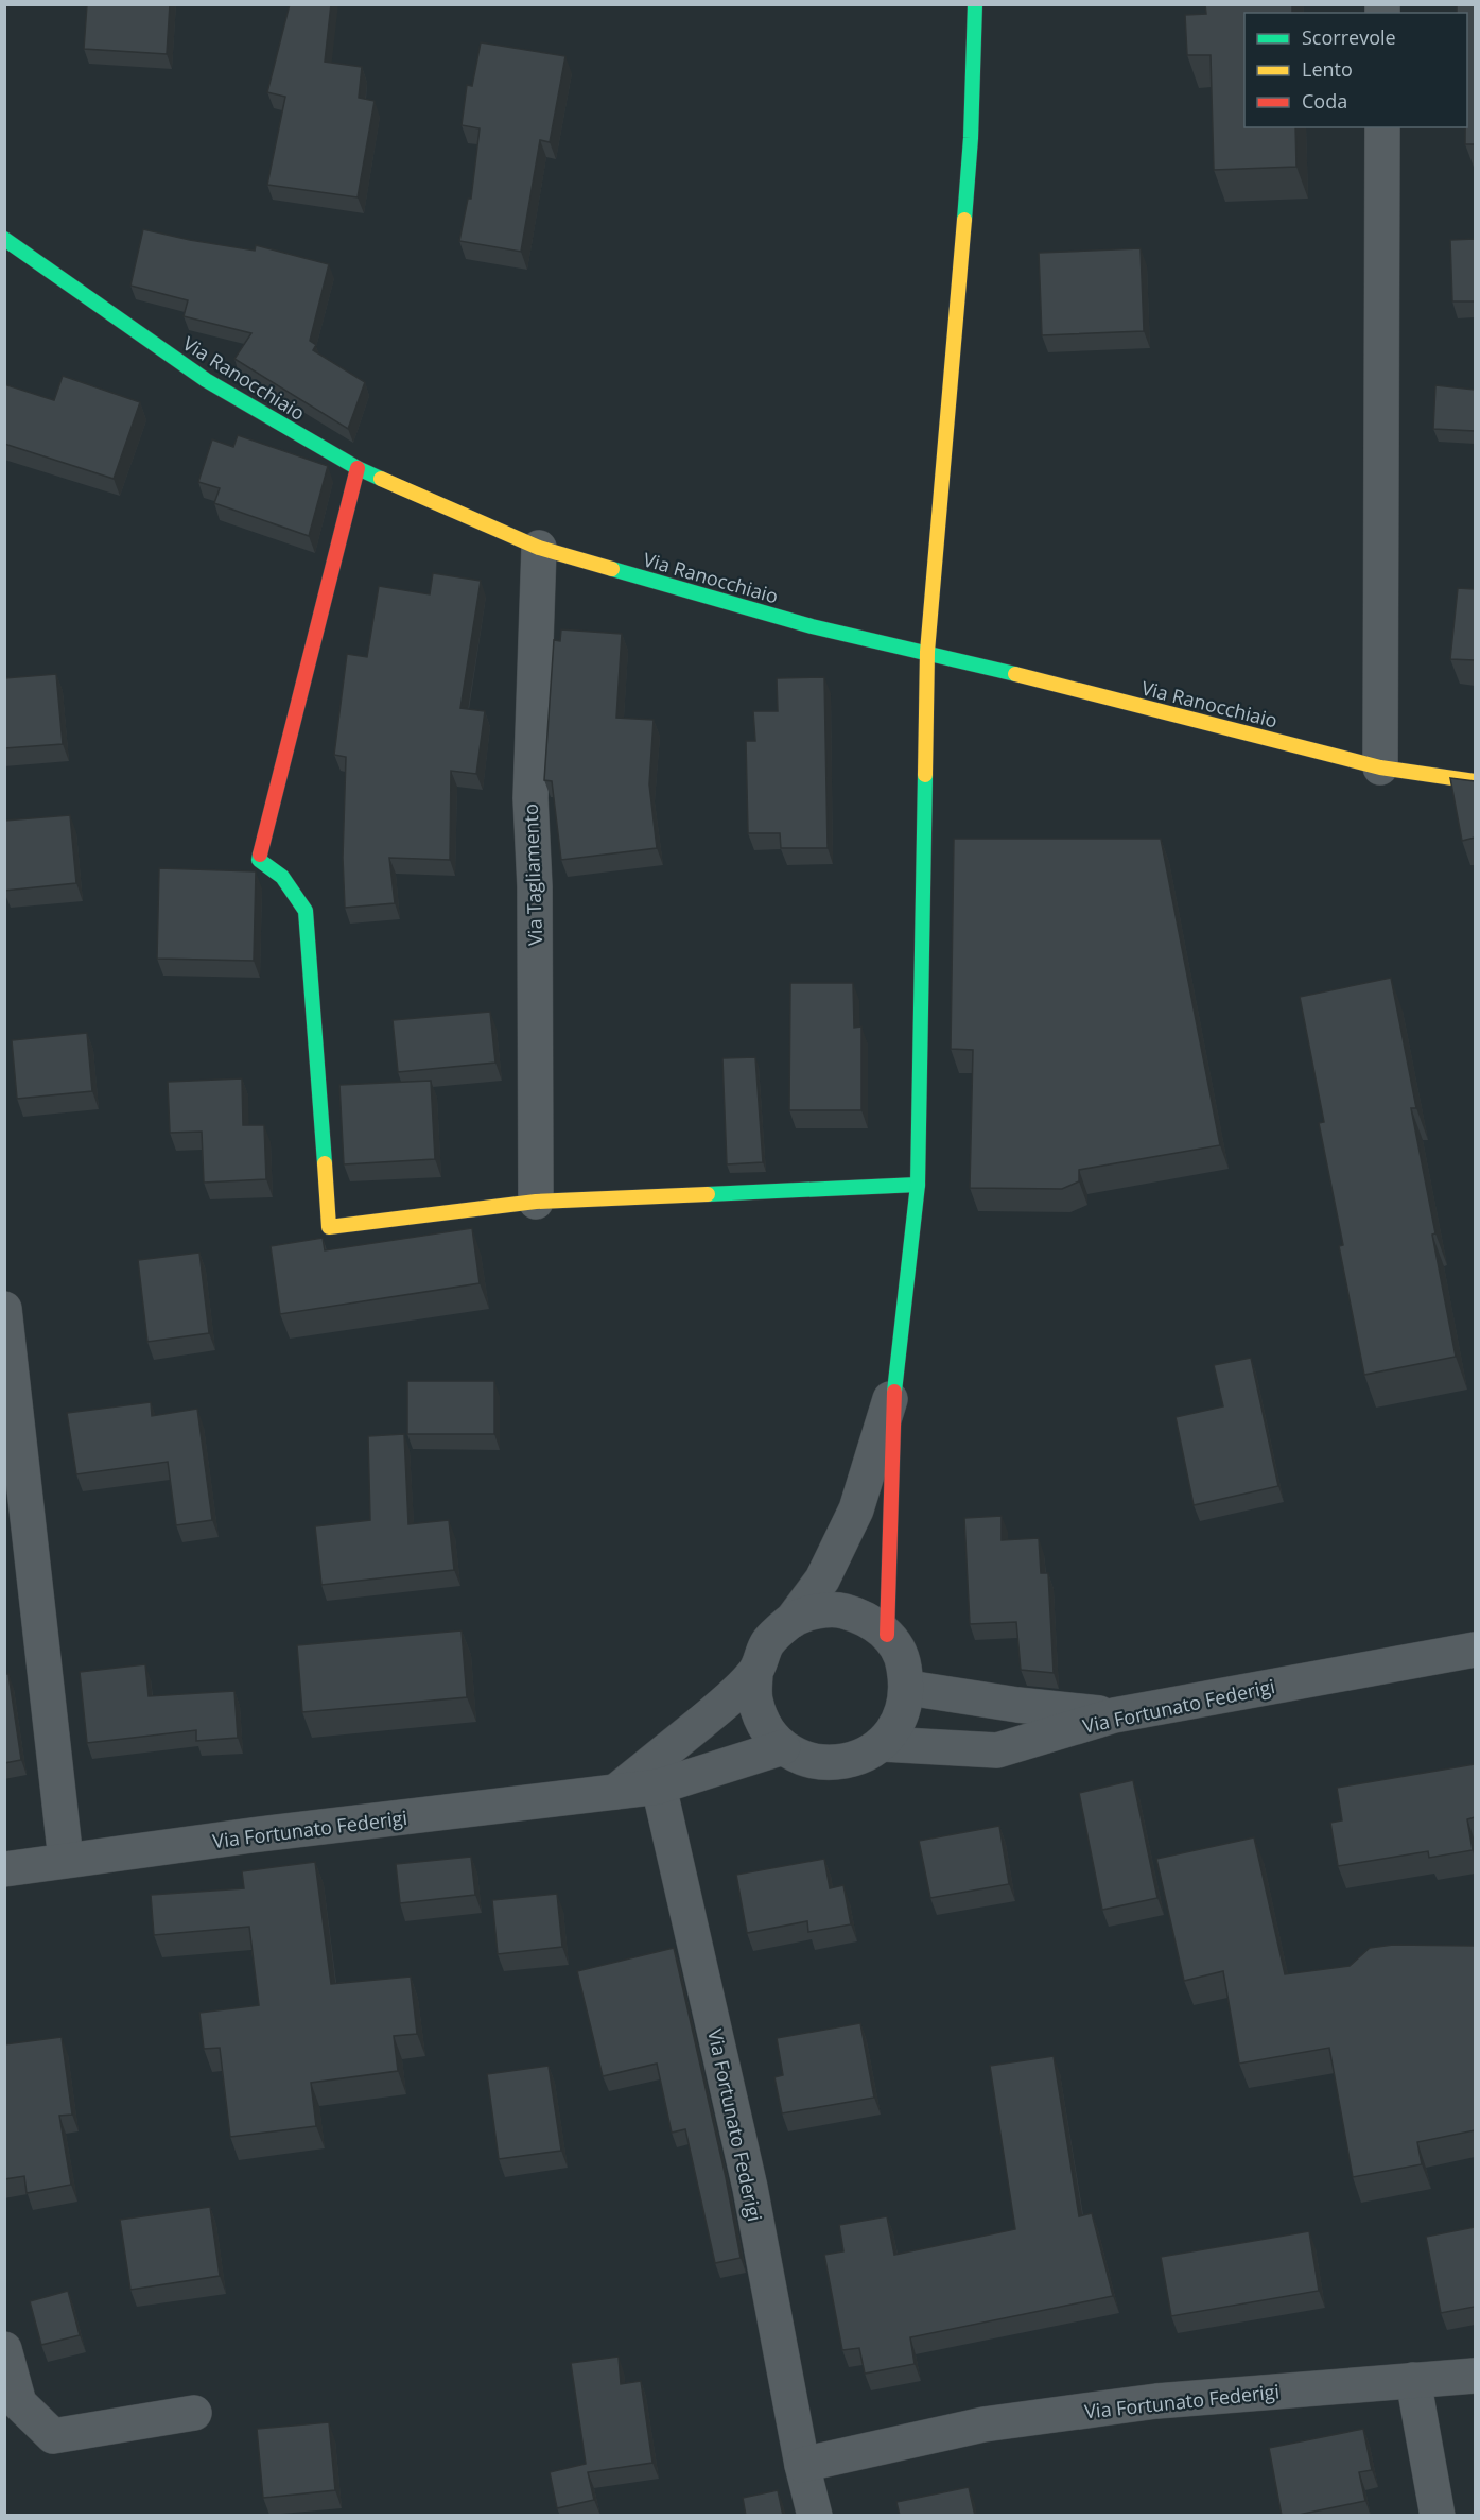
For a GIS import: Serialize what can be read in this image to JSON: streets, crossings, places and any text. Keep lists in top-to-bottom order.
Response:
{
  "streets": {
    "street": ["Via Ranocchiaio", "Via Tagliamento", "Via Fortunato Federigi"]
  },
  "crossings": [
    ["Via Ranocchiaio", "Via Tagliamento"]
  ],
  "legend": ["Scorrevole", "Lento", "Coda"]
}
